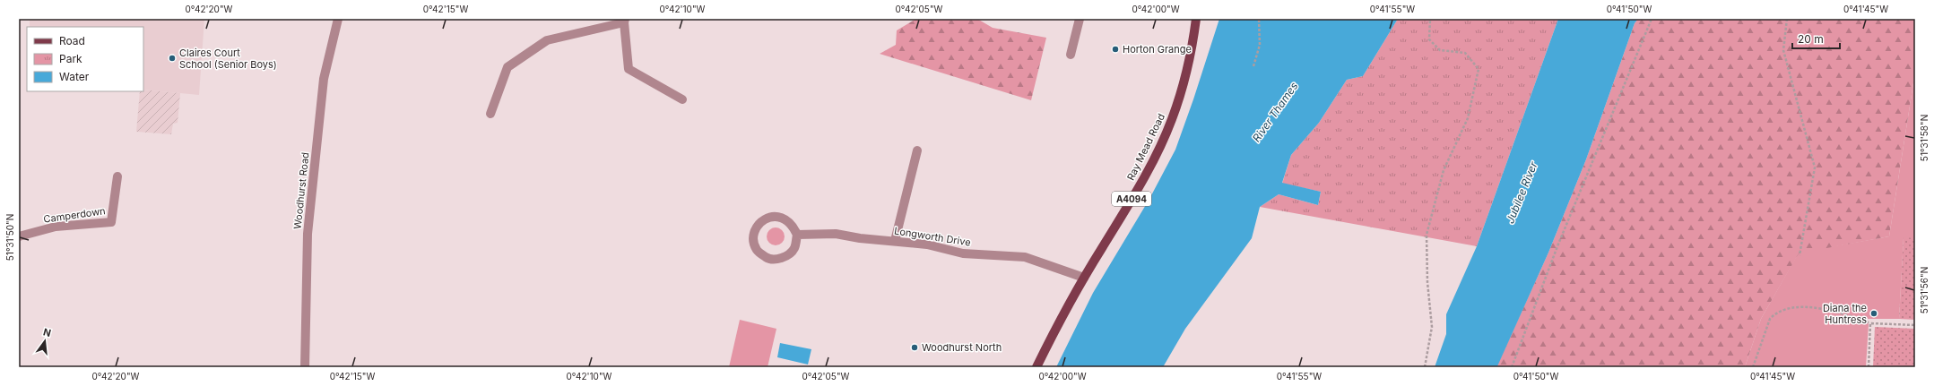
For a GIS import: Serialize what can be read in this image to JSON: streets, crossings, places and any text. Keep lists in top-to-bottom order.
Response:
{
  "streets": {
    "main road": ["Ray Mead Road", "A4094"],
    "street": ["Woodhurst Road", "Camperdown", "Longworth Drive"]
  },
  "crossings": [
    ["Ray Mead Road", "Longworth Drive"]
  ],
  "water": ["River Thames", "Jubilee River"],
  "places": [
    "Horton Grange",
    "Claires Court School (Senior Boys)",
    "Diana the Huntress",
    "Woodhurst North"
  ],
  "legend": ["Road", "Park", "Water"],
  "scale_bar": "20 m",
  "north": "top",
  "coordinates": [
    "0°42'20\"W",
    "0°42'15\"W",
    "0°42'10\"W",
    "0°42'05\"W",
    "0°42'00\"W",
    "0°41'55\"W",
    "0°41'50\"W",
    "0°41'45\"W",
    "51°31'58\"N",
    "51°31'50\"N",
    "51°31'56\"N"
  ]
}
